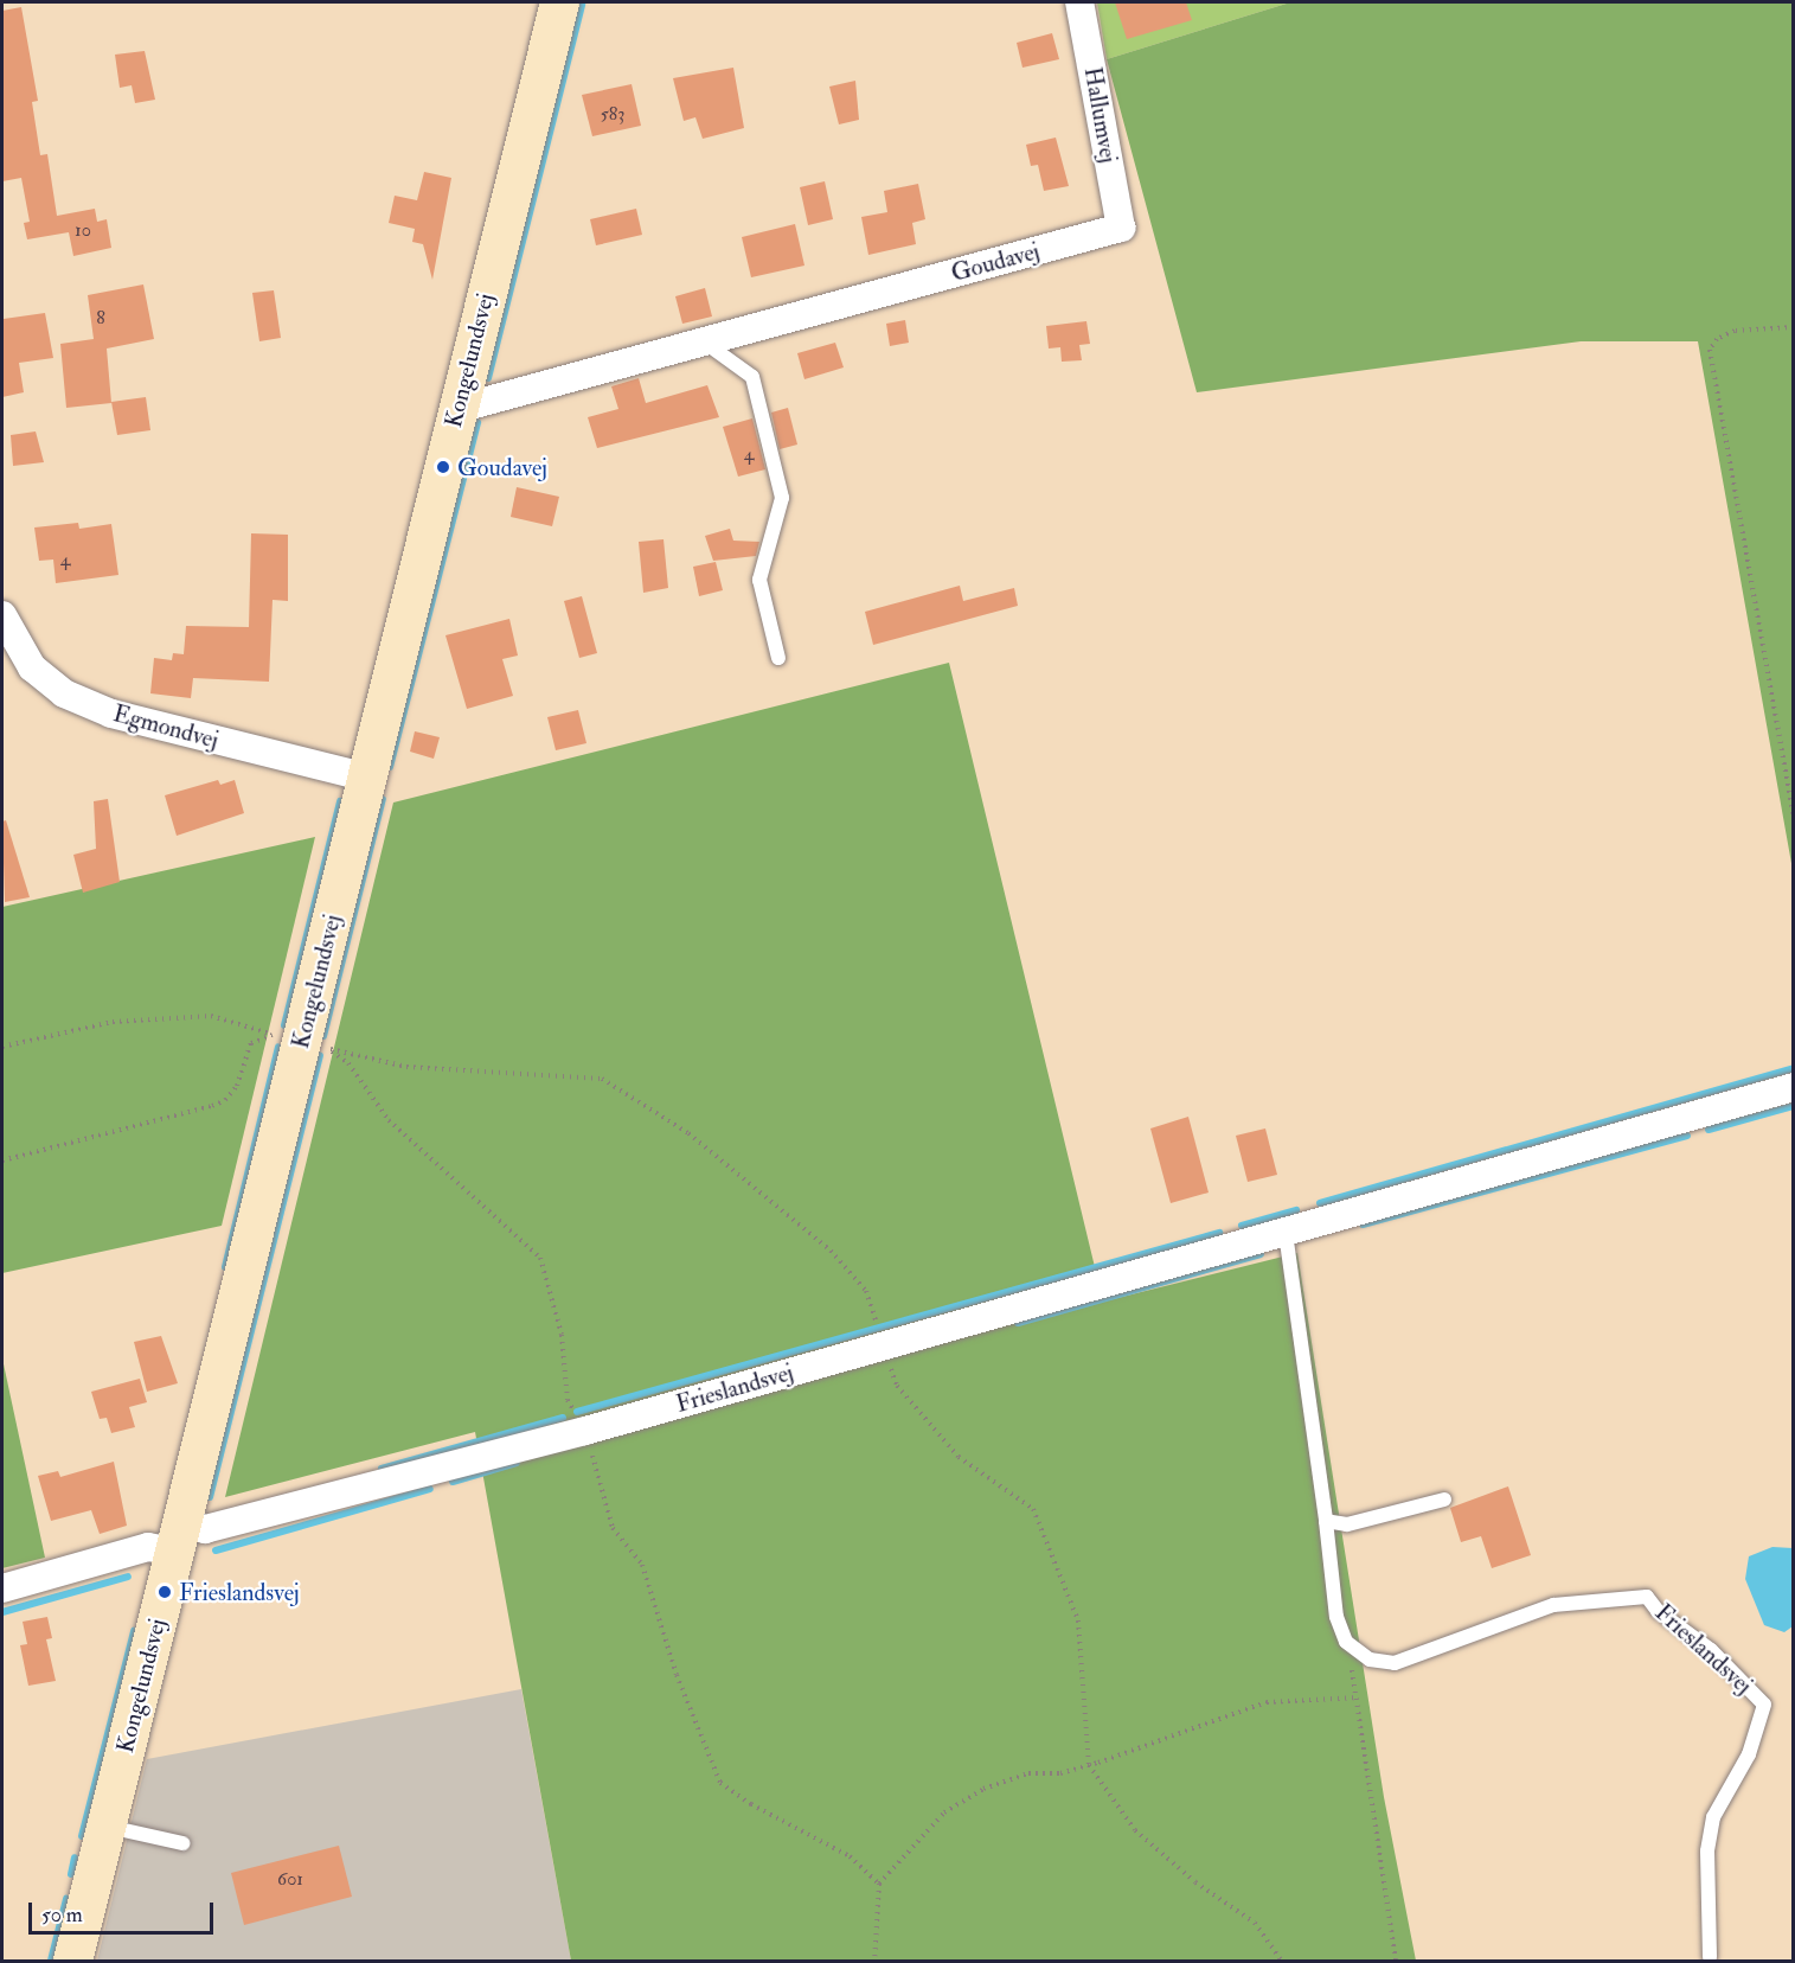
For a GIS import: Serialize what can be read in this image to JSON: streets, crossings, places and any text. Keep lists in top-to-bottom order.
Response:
{
  "streets": {
    "street": [
      "Hallumvej",
      "Goudavej",
      "Kongelundsvej",
      "Egmondvej",
      "Frieslandsvej"
    ]
  },
  "crossings": [
    ["Hallumvej", "Goudavej"],
    ["Goudavej", "Kongelundsvej"],
    ["Kongelundsvej", "Egmondvej"],
    ["Kongelundsvej", "Frieslandsvej"]
  ],
  "places": ["Goudavej", "Frieslandsvej"],
  "house_numbers": [
    "583",
    "10",
    "8",
    "4",
    "4",
    "601"
  ],
  "scale_bar": "50 m"
}
